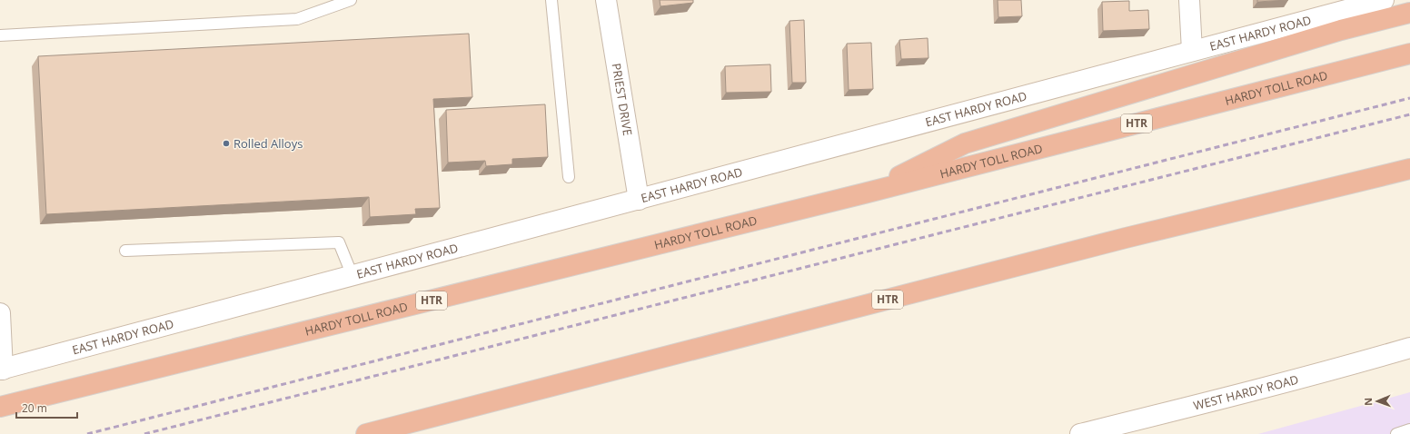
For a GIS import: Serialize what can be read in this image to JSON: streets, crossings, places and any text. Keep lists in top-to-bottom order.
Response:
{
  "streets": {
    "highway": ["HARDY TOLL ROAD", "HTR"],
    "main road": ["EAST HARDY ROAD", "PRIEST DRIVE", "WEST HARDY ROAD"]
  },
  "crossings": [
    ["EAST HARDY ROAD", "PRIEST DRIVE"]
  ],
  "places": ["Rolled Alloys"],
  "scale_bar": "20 m",
  "north": "left"
}
